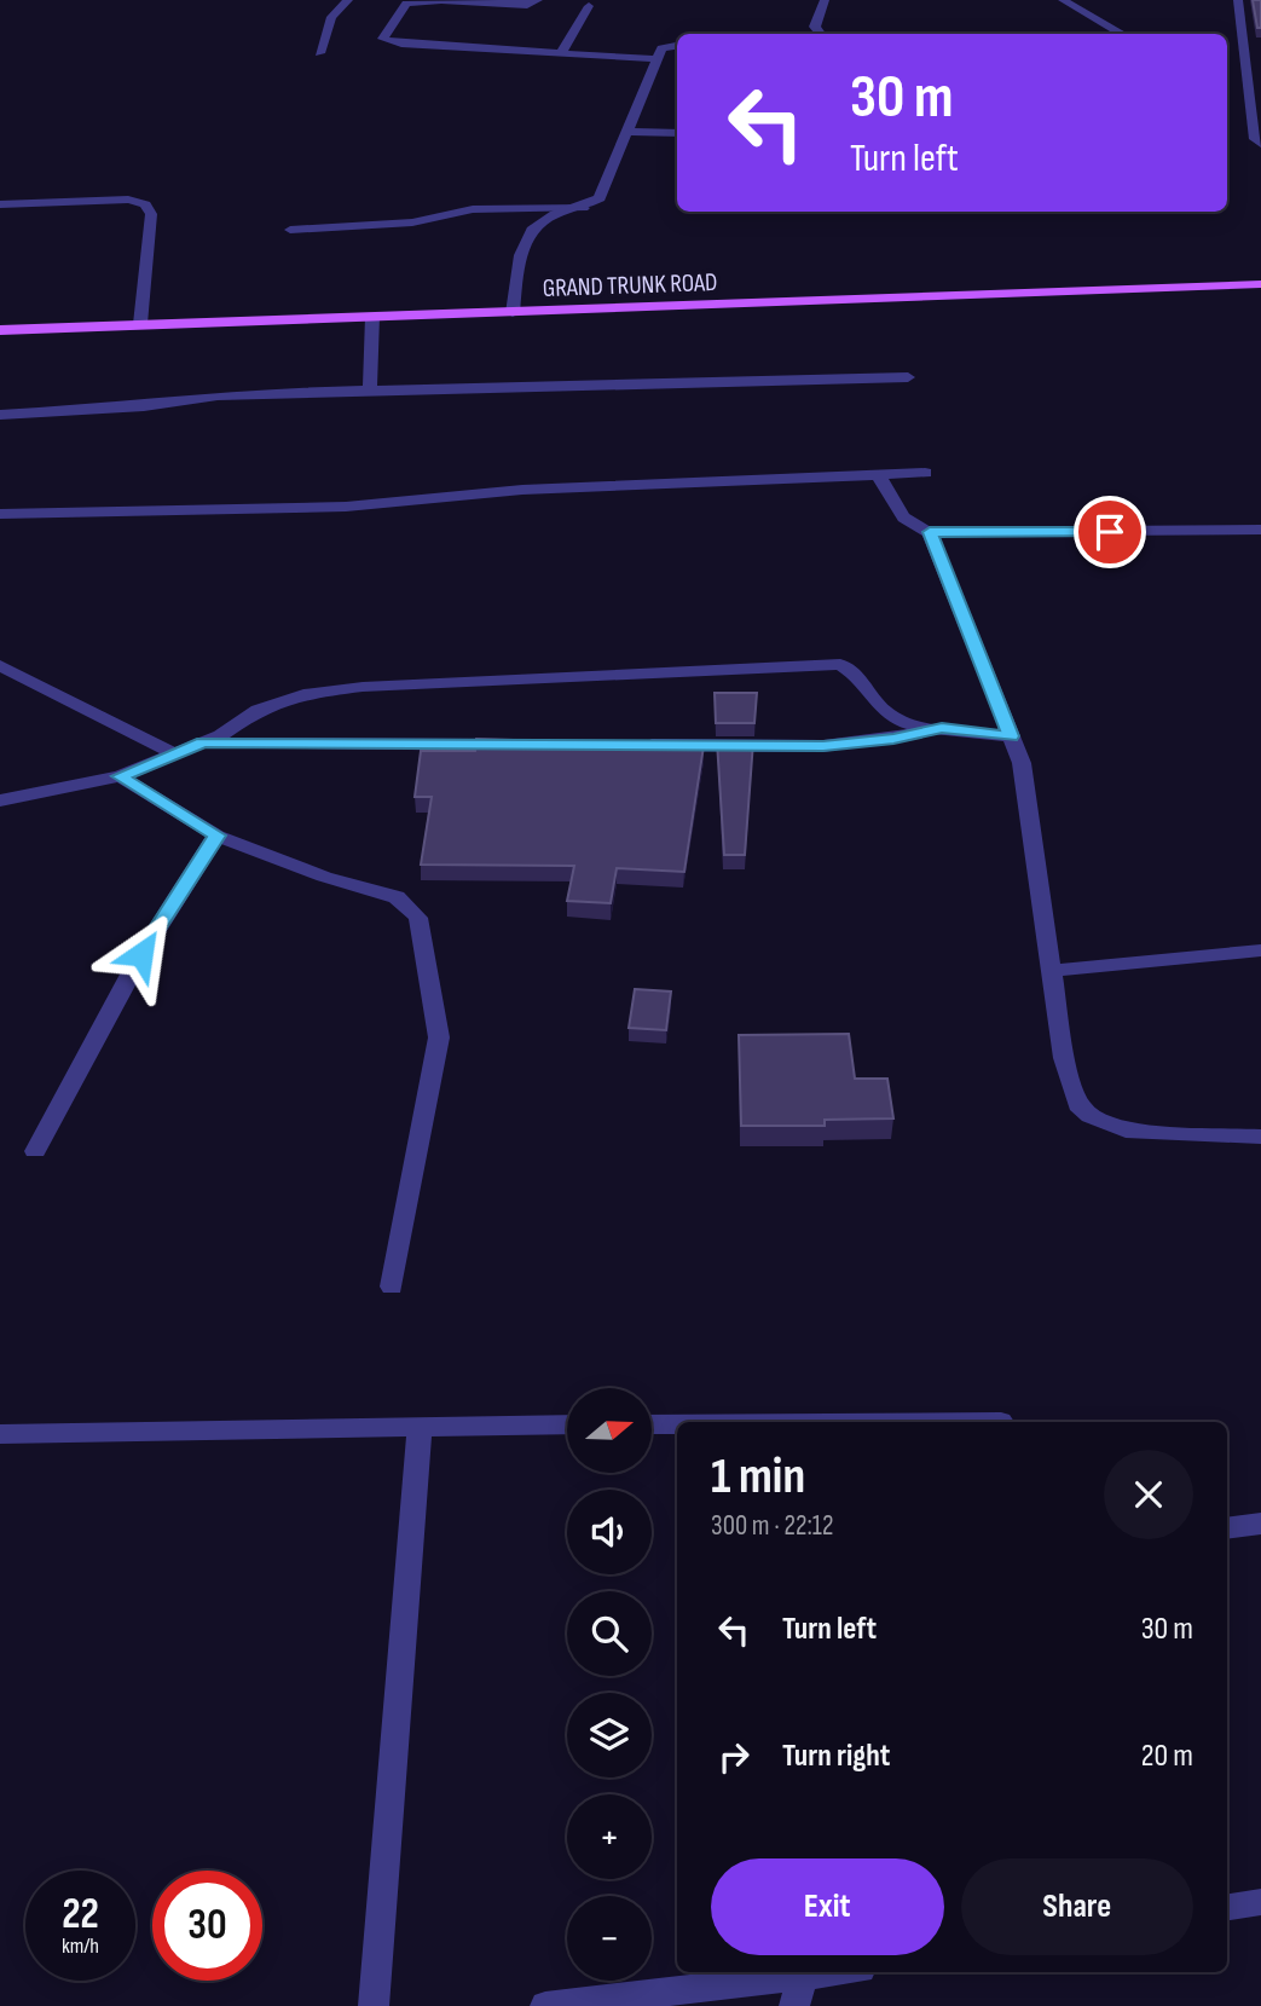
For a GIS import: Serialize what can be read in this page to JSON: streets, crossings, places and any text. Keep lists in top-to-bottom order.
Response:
{
  "streets": {
    "main road": ["GRAND TRUNK ROAD"]
  },
  "north": "right",
  "page": {
    "turn": ["30 m", "Turn left"],
    "map_buttons": ["+", "−"],
    "heading": ["1 min", "300 m · 22:12"],
    "list": [
      {
        "name": "Turn left",
        "value": "30 m"
      },
      {
        "name": "Turn right",
        "value": "20 m"
      }
    ],
    "buttons": ["Exit", "Share"],
    "speed": "22 km/h",
    "limit": "30"
  }
}
